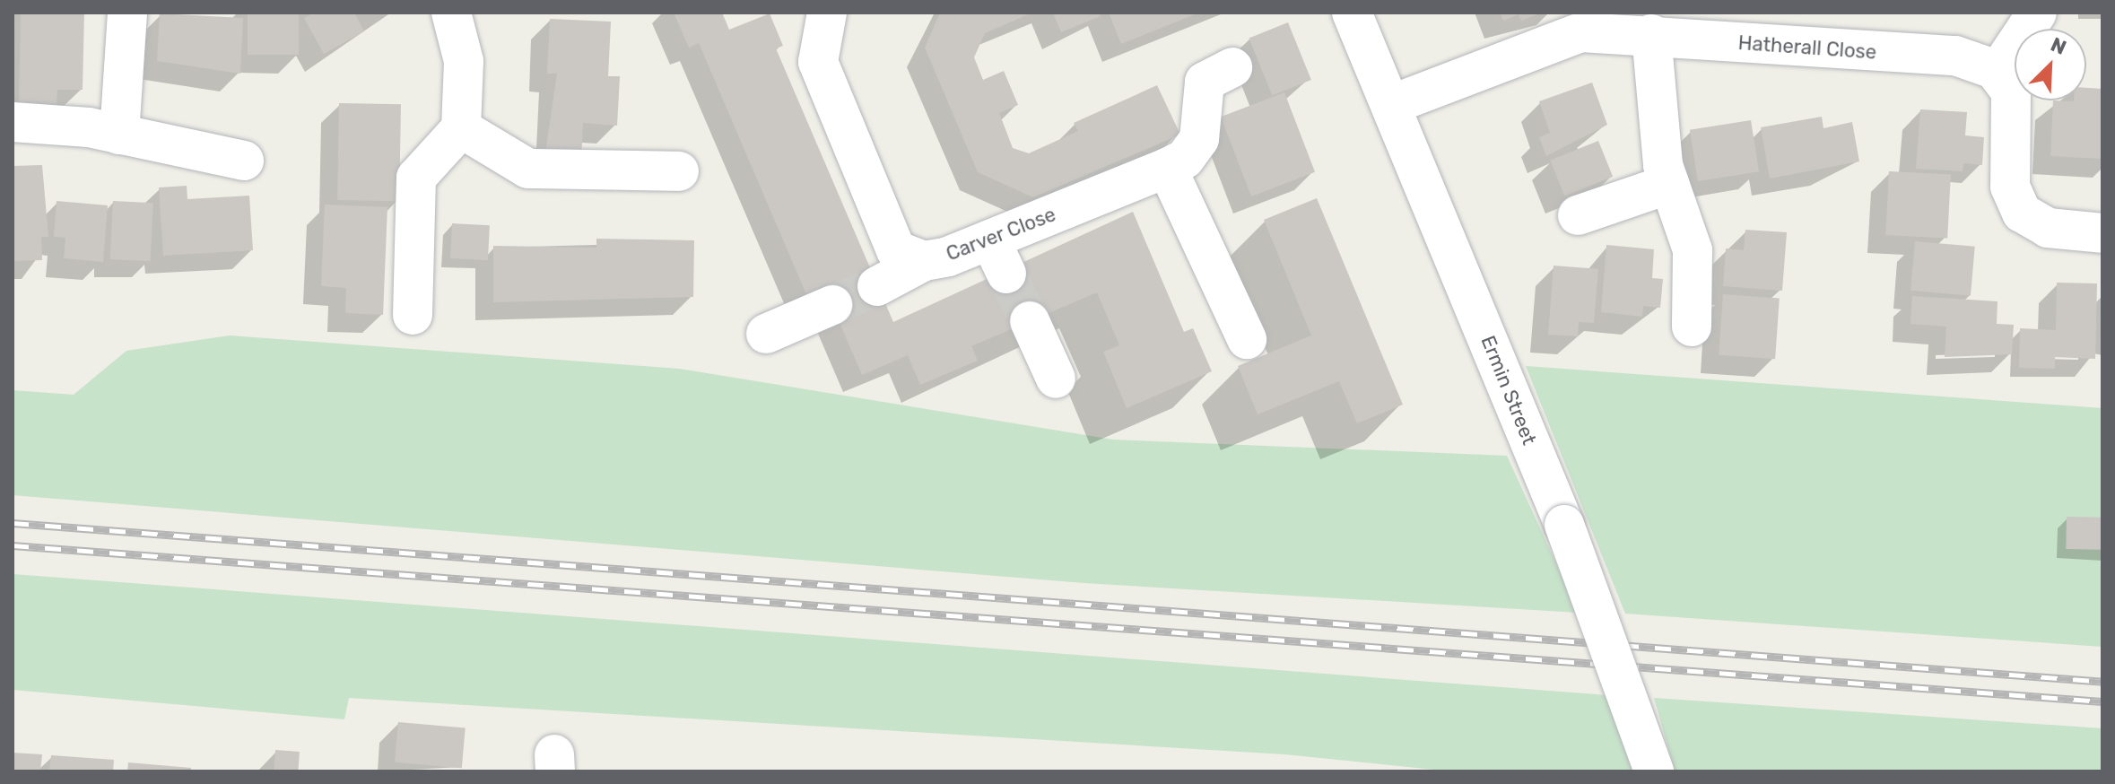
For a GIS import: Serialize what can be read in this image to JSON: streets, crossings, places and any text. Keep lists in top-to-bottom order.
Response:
{
  "streets": {
    "street": ["Hatherall Close", "Carver Close", "Ermin Street"]
  },
  "crossings": [
    ["Hatherall Close", "Ermin Street"]
  ],
  "north": "top right"
}
